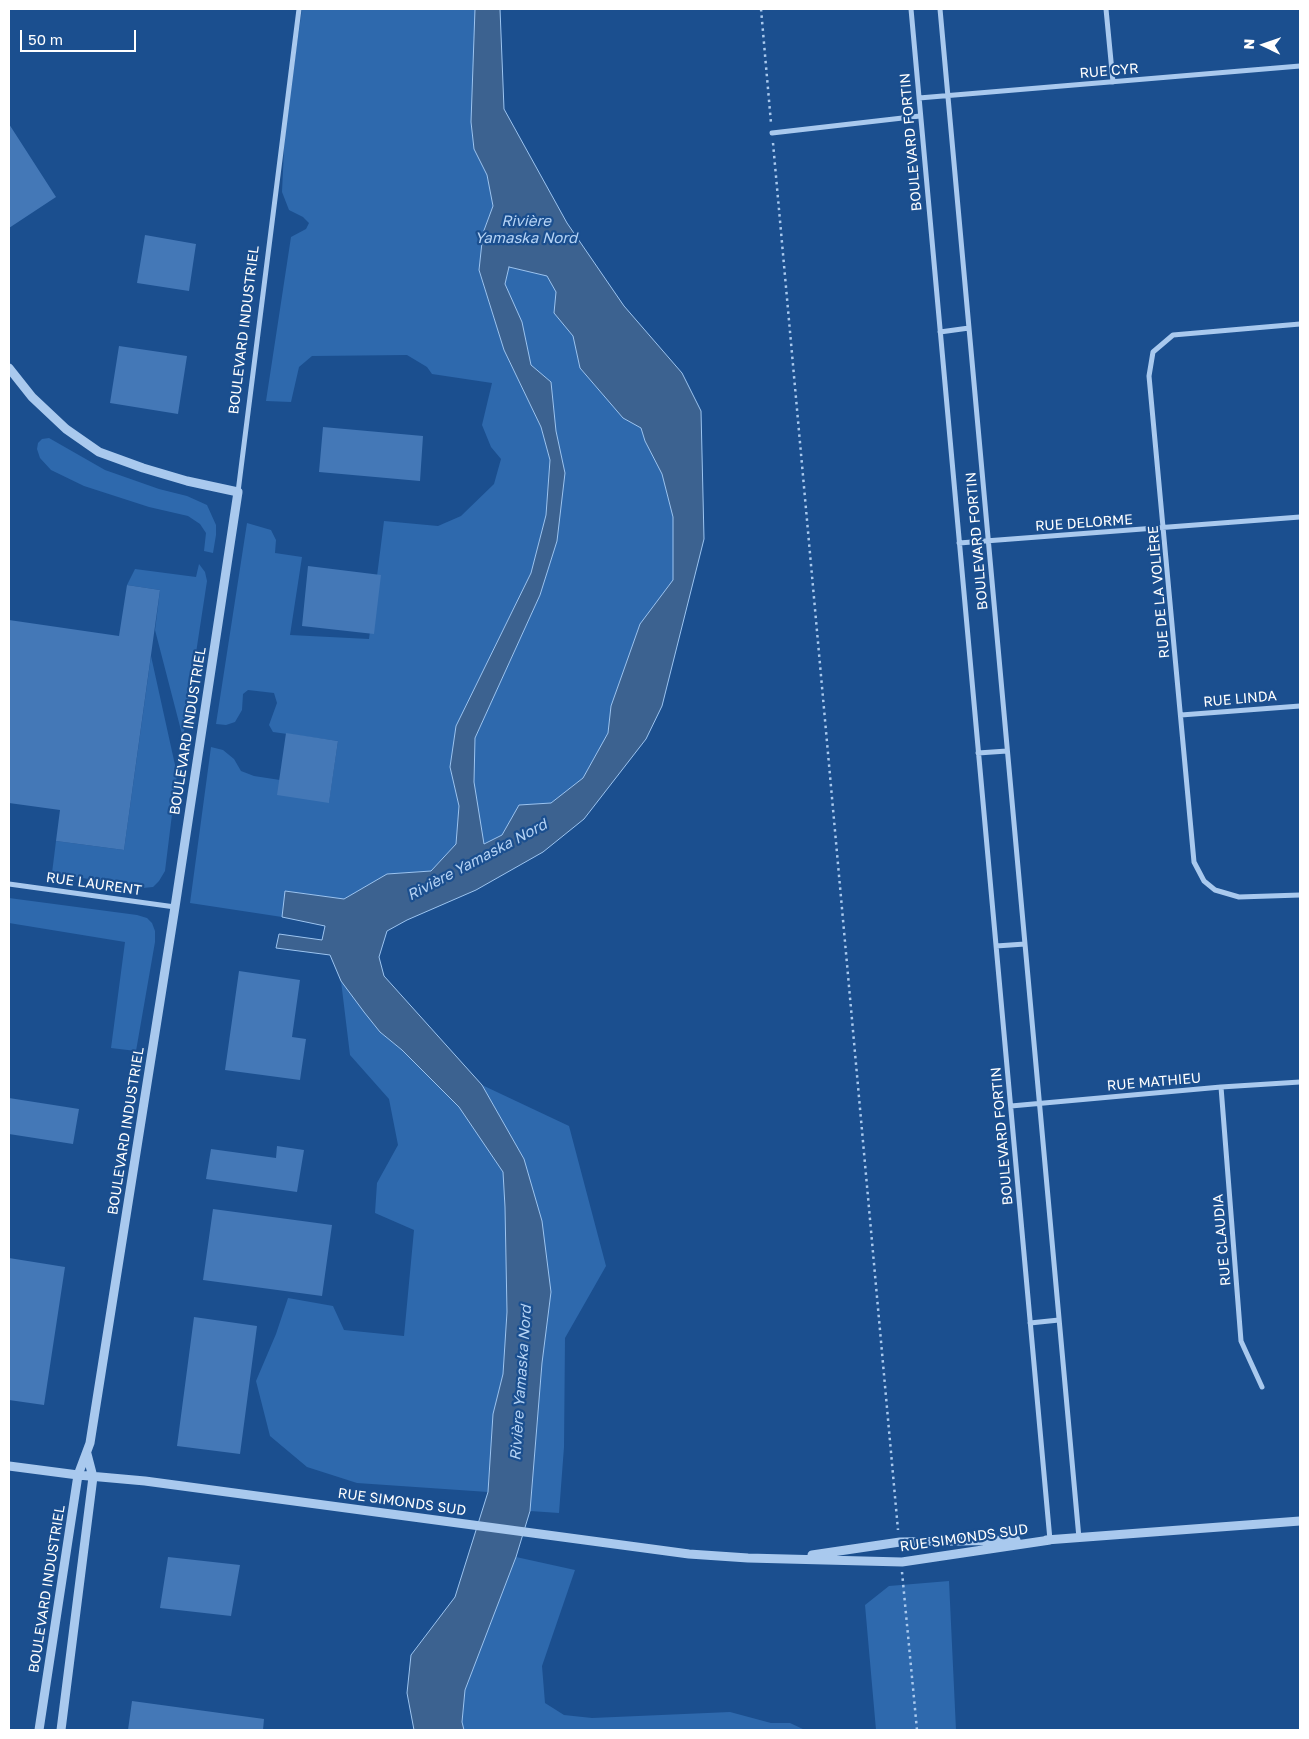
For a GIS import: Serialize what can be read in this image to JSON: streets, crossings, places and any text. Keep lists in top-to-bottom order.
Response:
{
  "streets": {
    "street": [
      "RUE CYR",
      "BOULEVARD FORTIN",
      "BOULEVARD INDUSTRIEL",
      "RUE DELORME",
      "RUE DE LA VOLIÈRE",
      "RUE LINDA",
      "RUE LAURENT",
      "RUE MATHIEU",
      "RUE CLAUDIA",
      "RUE SIMONDS SUD"
    ]
  },
  "crossings": [
    ["RUE CYR", "BOULEVARD FORTIN"],
    ["BOULEVARD FORTIN", "RUE DELORME"],
    ["BOULEVARD FORTIN", "RUE MATHIEU"],
    ["BOULEVARD FORTIN", "RUE SIMONDS SUD"],
    ["BOULEVARD INDUSTRIEL", "RUE LAURENT"],
    ["BOULEVARD INDUSTRIEL", "RUE SIMONDS SUD"],
    ["RUE DELORME", "RUE DE LA VOLIÈRE"],
    ["RUE DE LA VOLIÈRE", "RUE LINDA"],
    ["RUE MATHIEU", "RUE CLAUDIA"]
  ],
  "water": ["Rivière Yamaska Nord"],
  "scale_bar": "50 m",
  "north": "left"
}
